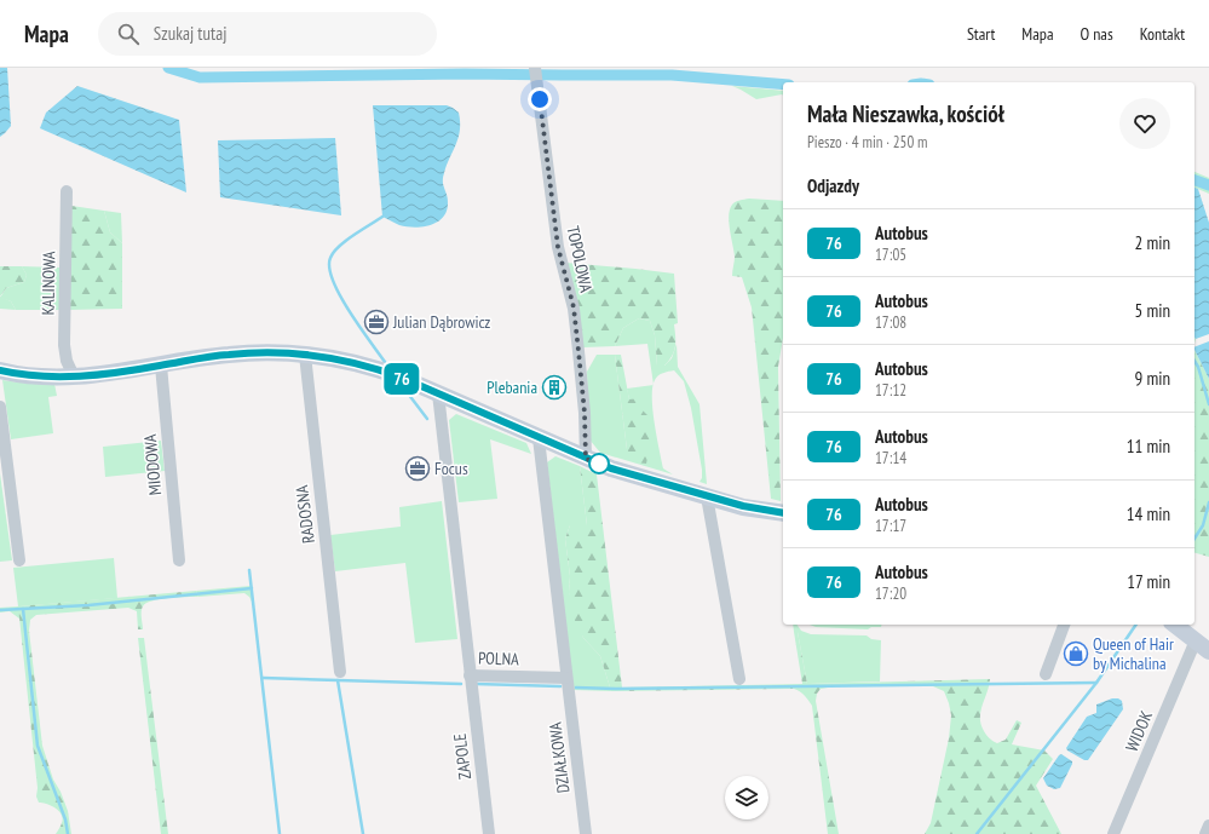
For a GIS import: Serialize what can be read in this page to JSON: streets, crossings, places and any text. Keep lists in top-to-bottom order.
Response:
{
  "streets": {
    "street": [
      "TOPOLOWA",
      "KALINOWA",
      "MIODOWA",
      "RADOSNA",
      "POLNA",
      "WIDOK",
      "ZAPOLE",
      "DZIAŁKOWA"
    ]
  },
  "crossings": [
    ["POLNA", "ZAPOLE"],
    ["POLNA", "DZIAŁKOWA"]
  ],
  "places": {
    "office": ["Julian Dąbrowicz", "Focus"],
    "building": ["Plebania"],
    "shop": ["Queen of Hair by Michalina"]
  },
  "lines": ["bus line 76"],
  "page": {
    "header": "Mapa",
    "search": "Szukaj tutaj",
    "nav": [
      "Start",
      "Mapa",
      "O nas",
      "Kontakt"
    ],
    "on_map": "76",
    "heading": [
      ["Mała Nieszawka, kościół", "Pieszo · 4 min · 250 m"],
      "Odjazdy"
    ],
    "list": [
      {
        "mark": "76",
        "name": "Autobus",
        "note": "17:05",
        "value": "2 min"
      },
      {
        "mark": "76",
        "name": "Autobus",
        "note": "17:08",
        "value": "5 min"
      },
      {
        "mark": "76",
        "name": "Autobus",
        "note": "17:12",
        "value": "9 min"
      },
      {
        "mark": "76",
        "name": "Autobus",
        "note": "17:14",
        "value": "11 min"
      },
      {
        "mark": "76",
        "name": "Autobus",
        "note": "17:17",
        "value": "14 min"
      },
      {
        "mark": "76",
        "name": "Autobus",
        "note": "17:20",
        "value": "17 min"
      }
    ]
  }
}
